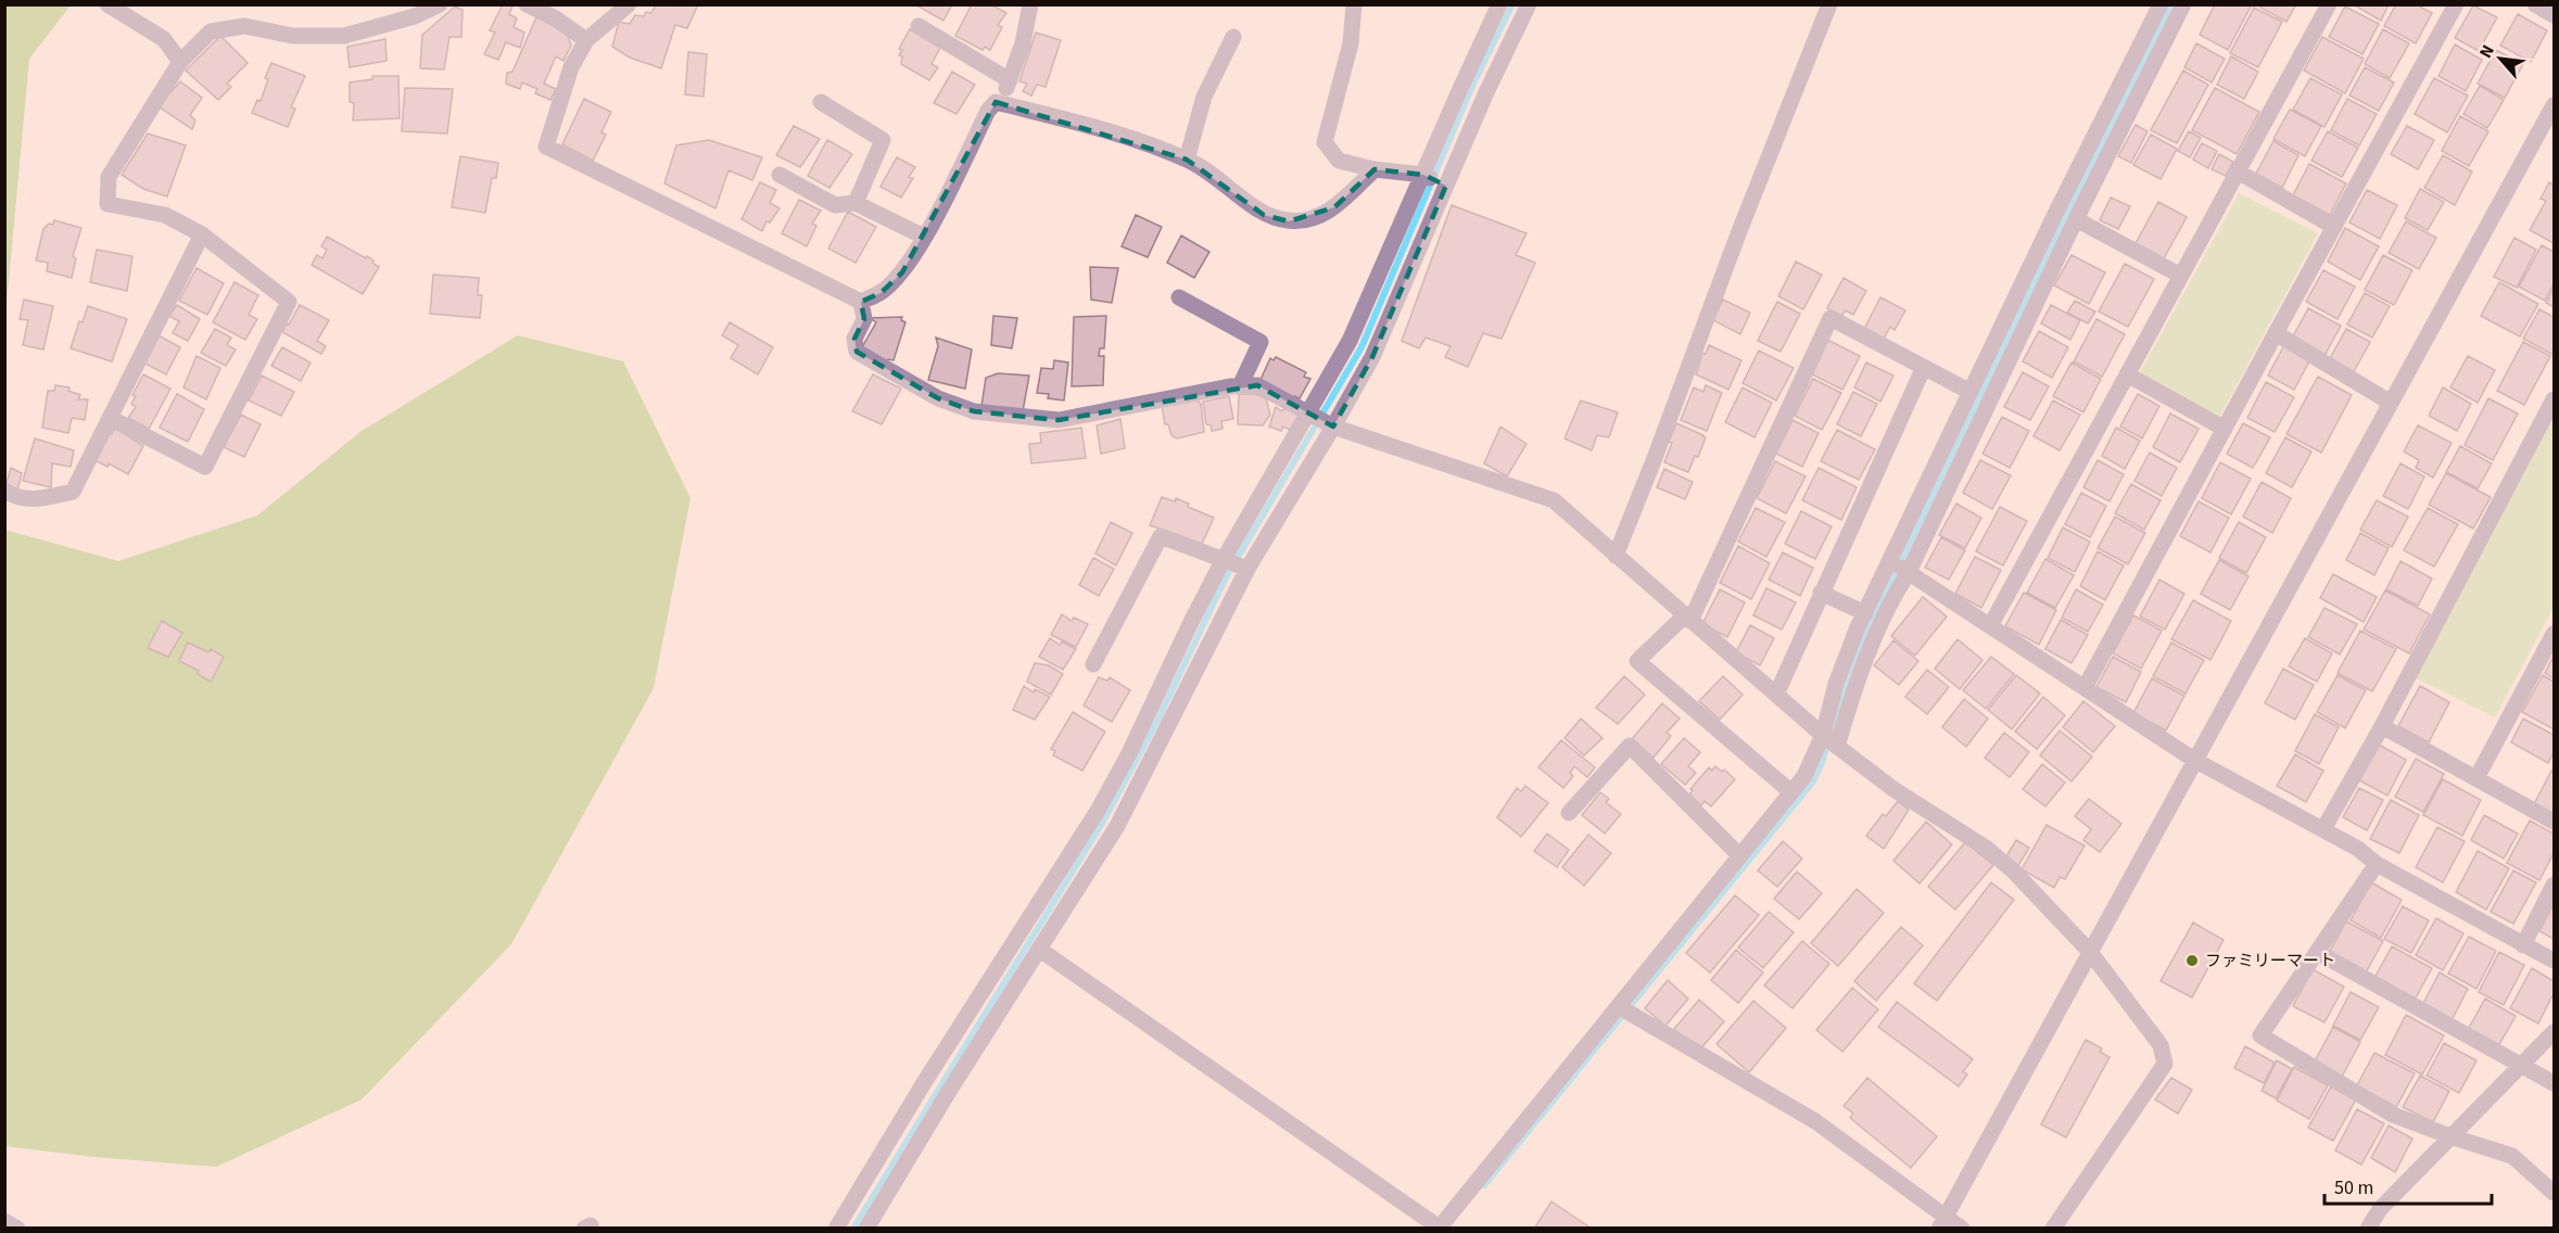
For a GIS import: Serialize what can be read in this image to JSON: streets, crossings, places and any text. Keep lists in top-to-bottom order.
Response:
{
  "places": ["ファミリーマート"],
  "scale_bar": "50 m",
  "north": "top left"
}
